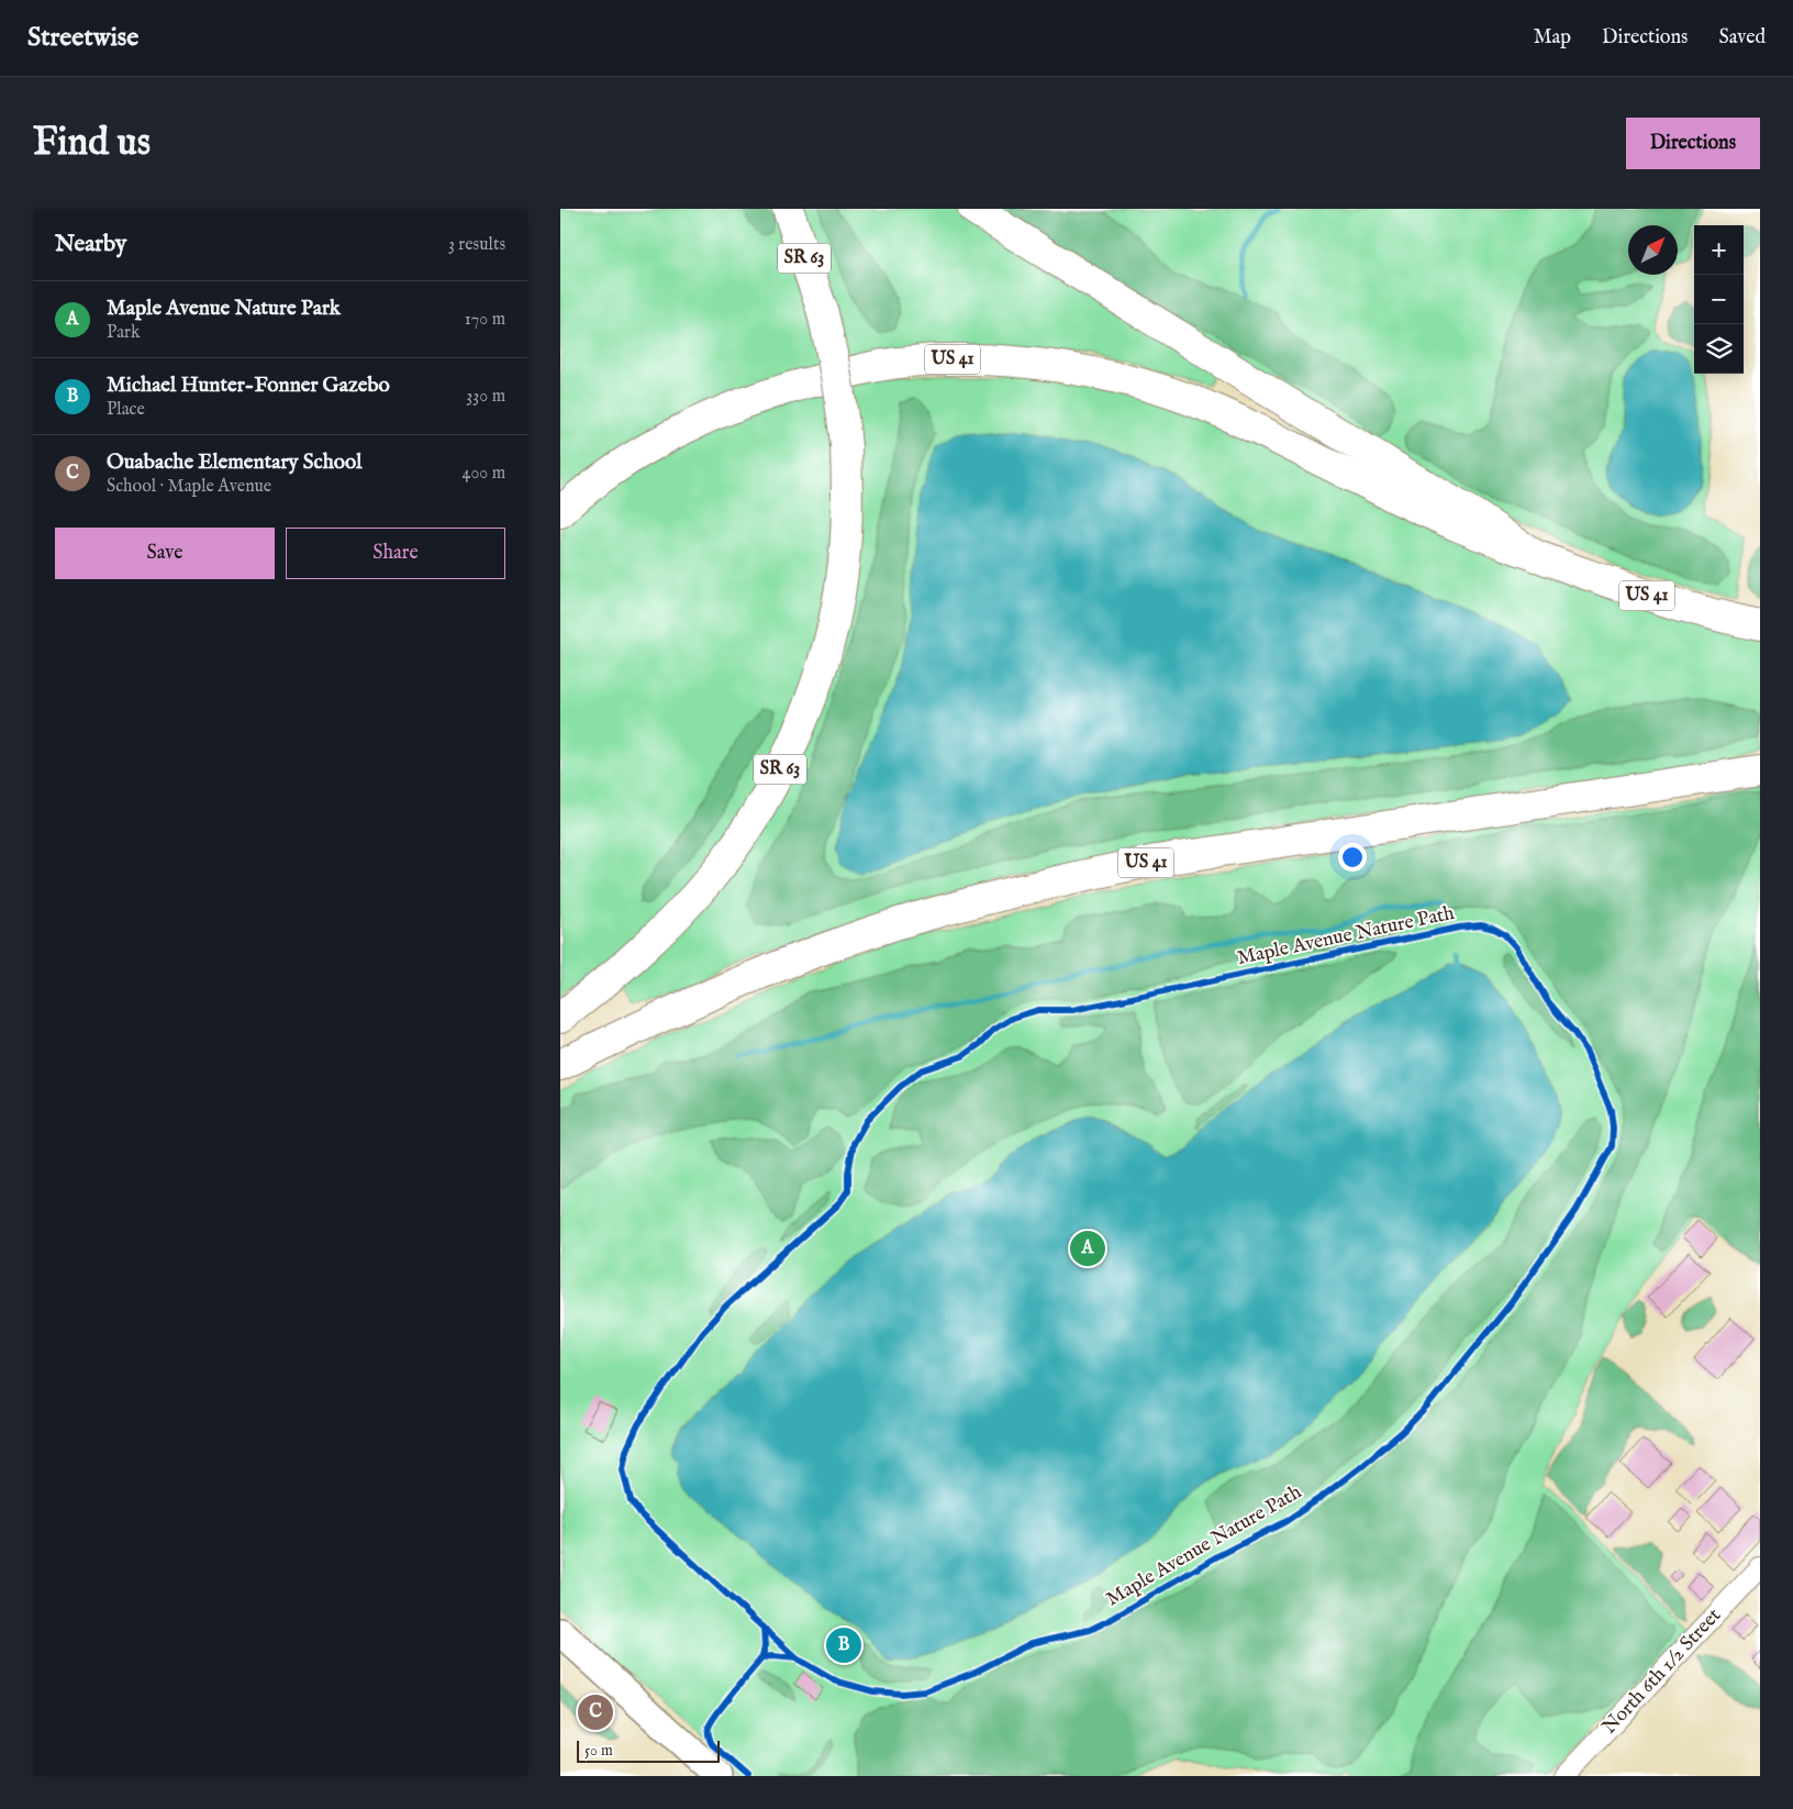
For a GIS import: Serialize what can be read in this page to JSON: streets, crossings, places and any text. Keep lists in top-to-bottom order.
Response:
{
  "streets": {
    "main road": ["SR 63", "US 41"],
    "street": ["North 6th 1/2 Street"],
    "cycle path": ["Maple Avenue Nature Path"]
  },
  "scale_bar": "50 m",
  "north": "top right",
  "page": {
    "header": "Streetwise",
    "nav": ["Map", "Directions", "Saved"],
    "buttons": [
      "Directions",
      ["Save", "Share"]
    ],
    "title": "Find us",
    "heading": ["Nearby", "3 results"],
    "map_buttons": ["+", "−"],
    "list": [
      {
        "mark": "A",
        "name": "Maple Avenue Nature Park",
        "note": "Park",
        "value": "170 m"
      },
      {
        "mark": "B",
        "name": "Michael Hunter-Fonner Gazebo",
        "note": "Place",
        "value": "330 m"
      },
      {
        "mark": "C",
        "name": "Ouabache Elementary School",
        "note": "School · Maple Avenue",
        "value": "400 m"
      }
    ],
    "pins": ["A", "B", "C"],
    "scale": "50 m"
  }
}
